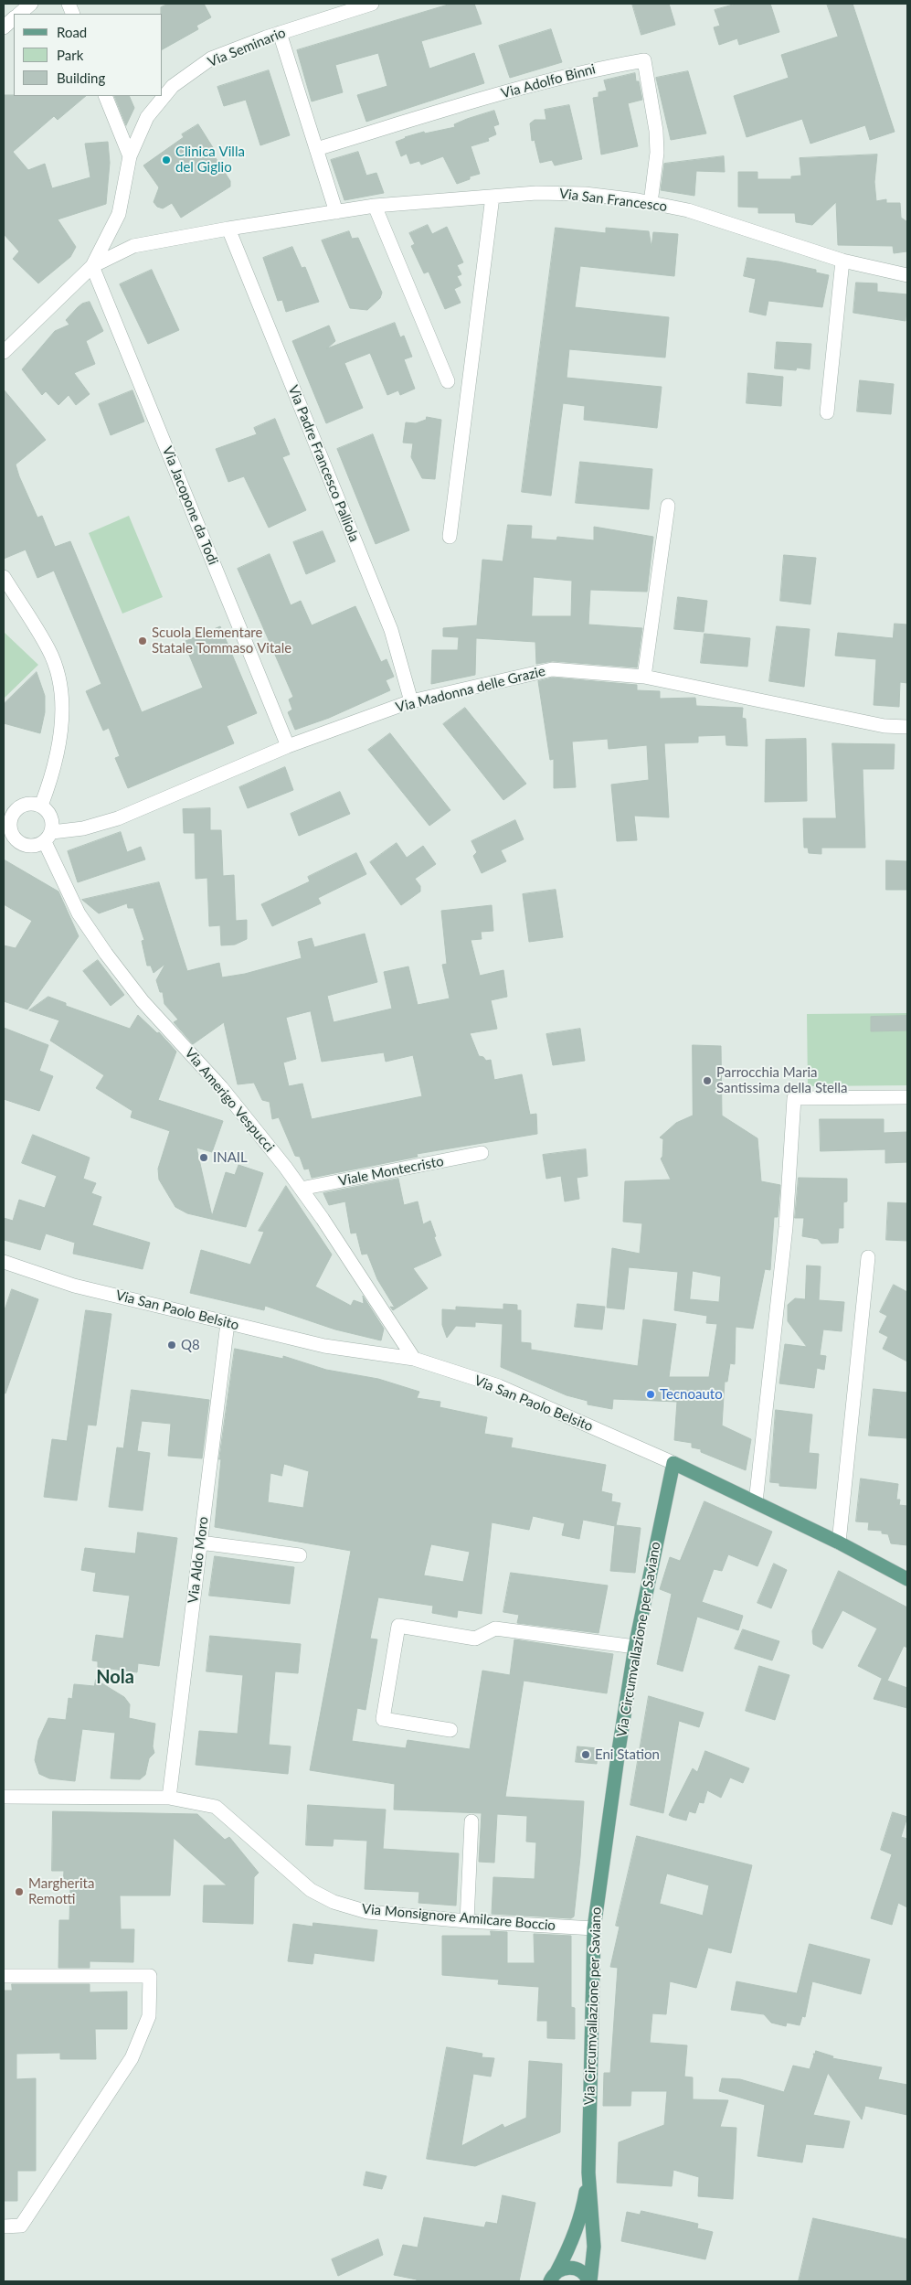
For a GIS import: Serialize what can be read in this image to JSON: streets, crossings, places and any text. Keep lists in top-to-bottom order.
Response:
{
  "streets": {
    "main road": ["Via San Paolo Belsito", "Via Circumvallazione per Saviano"],
    "street": [
      "Via Seminario",
      "Via Adolfo Binni",
      "Via San Francesco",
      "Via Padre Francesco Palliola",
      "Via Jacopone da Todi",
      "Via Madonna delle Grazie",
      "Via Amerigo Vespucci",
      "Viale Montecristo",
      "Via Aldo Moro",
      "Via Monsignore Amilcare Boccio"
    ]
  },
  "crossings": [
    ["Via Seminario", "Via San Francesco"],
    ["Via Seminario", "Via Jacopone da Todi"],
    ["Via Adolfo Binni", "Via San Francesco"],
    ["Via San Francesco", "Via Padre Francesco Palliola"],
    ["Via San Francesco", "Via Jacopone da Todi"],
    ["Via Padre Francesco Palliola", "Via Madonna delle Grazie"],
    ["Via Jacopone da Todi", "Via Madonna delle Grazie"],
    ["Via Madonna delle Grazie", "Via Amerigo Vespucci"],
    ["Via Amerigo Vespucci", "Viale Montecristo"],
    ["Via Amerigo Vespucci", "Via San Paolo Belsito"],
    ["Via San Paolo Belsito", "Via Aldo Moro"],
    ["Via San Paolo Belsito", "Via Circumvallazione per Saviano"],
    ["Via Aldo Moro", "Via Monsignore Amilcare Boccio"],
    ["Via Circumvallazione per Saviano", "Via Monsignore Amilcare Boccio"]
  ],
  "districts": ["Nola"],
  "places": [
    "Clinica Villa del Giglio",
    "Scuola Elementare Statale Tommaso Vitale",
    "Parrocchia Maria Santissima della Stella",
    "INAIL",
    "Q8",
    "Tecnoauto",
    "Eni Station",
    "Margherita Remotti"
  ],
  "legend": ["Road", "Park", "Building"]
}
